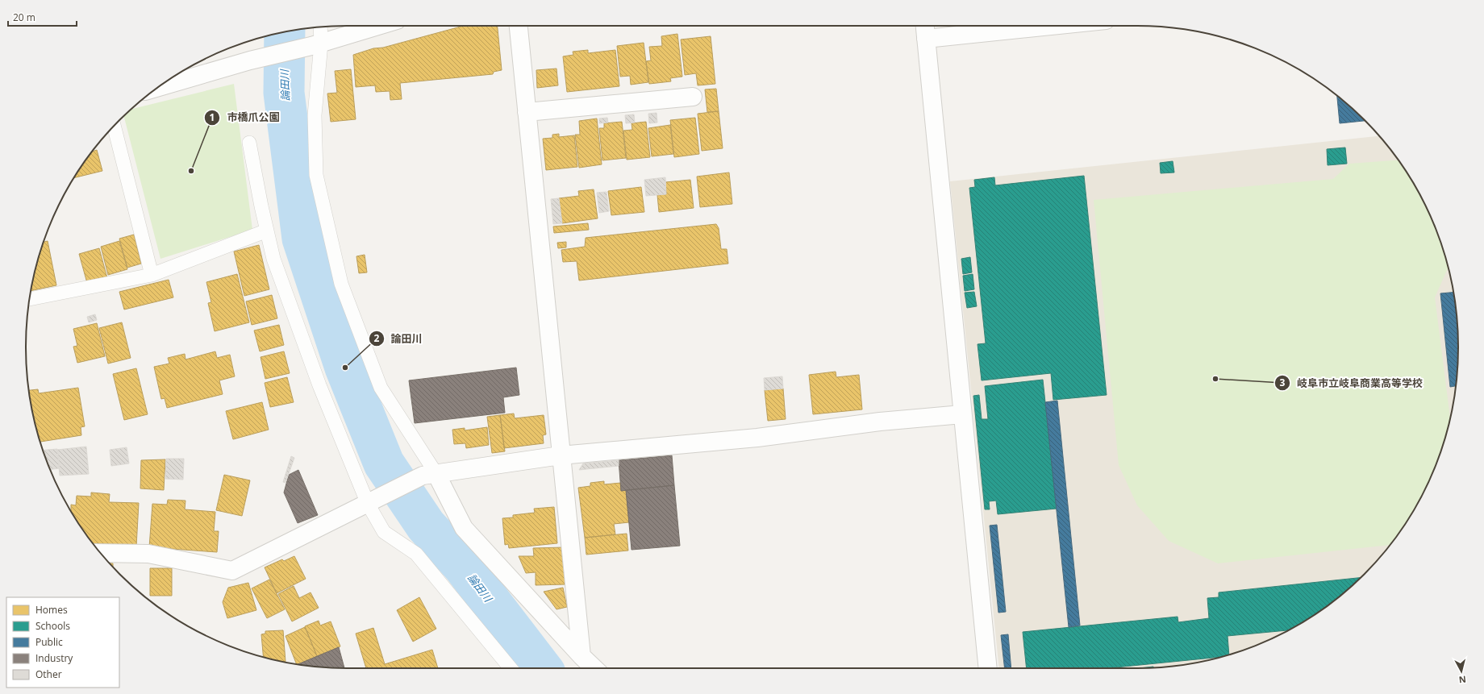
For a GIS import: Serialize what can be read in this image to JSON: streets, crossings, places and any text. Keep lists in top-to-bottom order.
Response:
{
  "water": ["論田川"],
  "places": ["市橋爪公園", "論田川", "岐阜市立岐阜商業高等学校"],
  "legend": [
    "Homes",
    "Schools",
    "Public",
    "Industry",
    "Other"
  ],
  "scale_bar": "20 m",
  "north": "bottom"
}
